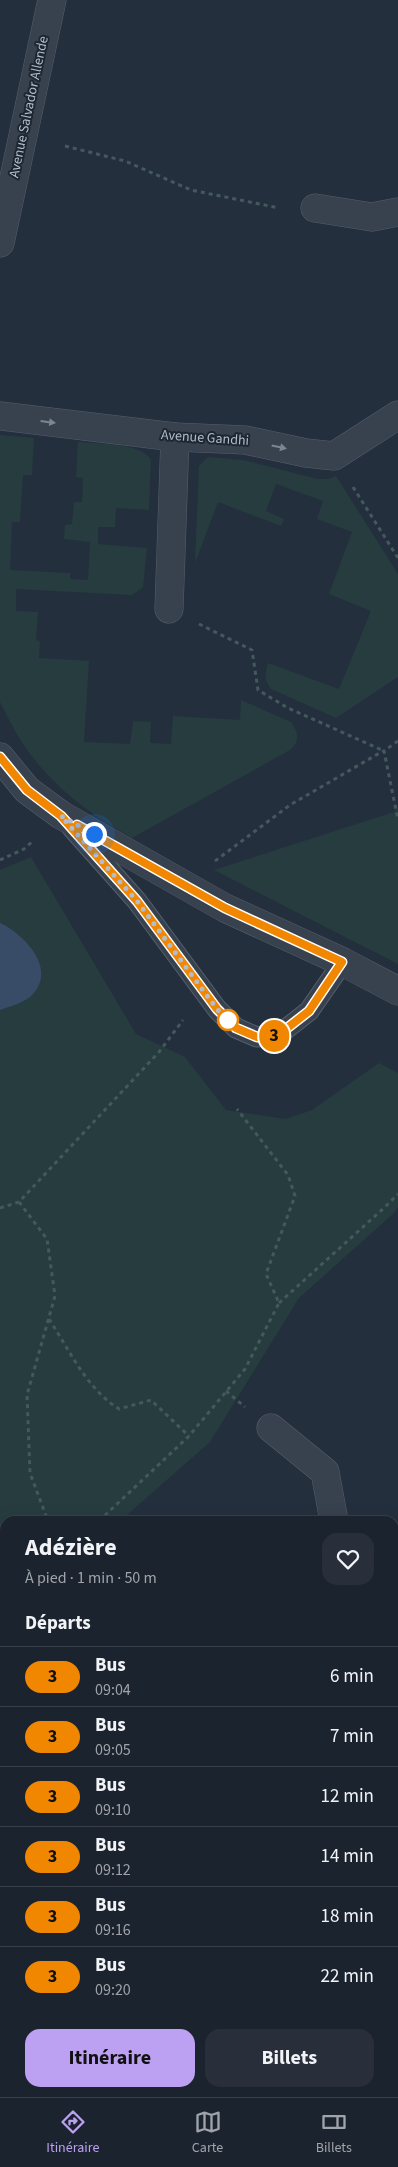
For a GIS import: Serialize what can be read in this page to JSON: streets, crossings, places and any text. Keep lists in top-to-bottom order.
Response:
{
  "streets": {
    "street": ["Avenue Salvador Allende", "Avenue Gandhi"]
  },
  "one_way": ["Avenue Gandhi"],
  "lines": ["bus line 3"],
  "page": {
    "on_map": "3",
    "heading": [
      ["Adézière", "À pied · 1 min · 50 m"],
      "Départs"
    ],
    "list": [
      {
        "mark": "3",
        "name": "Bus",
        "note": "09:04",
        "value": "6 min"
      },
      {
        "mark": "3",
        "name": "Bus",
        "note": "09:05",
        "value": "7 min"
      },
      {
        "mark": "3",
        "name": "Bus",
        "note": "09:10",
        "value": "12 min"
      },
      {
        "mark": "3",
        "name": "Bus",
        "note": "09:12",
        "value": "14 min"
      },
      {
        "mark": "3",
        "name": "Bus",
        "note": "09:16",
        "value": "18 min"
      },
      {
        "mark": "3",
        "name": "Bus",
        "note": "09:20",
        "value": "22 min"
      }
    ],
    "buttons": ["Itinéraire", "Billets"],
    "tabs": ["Itinéraire", "Carte", "Billets"]
  }
}
